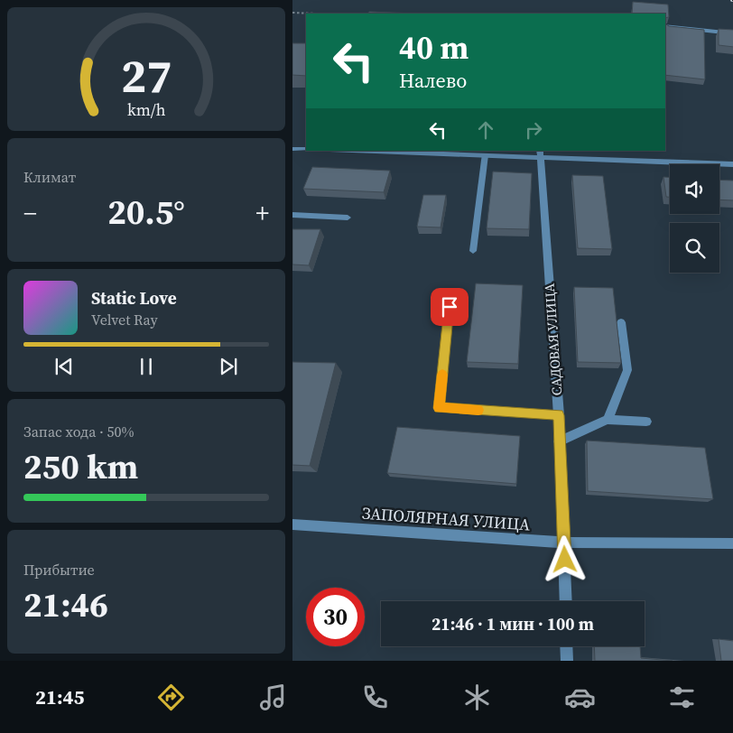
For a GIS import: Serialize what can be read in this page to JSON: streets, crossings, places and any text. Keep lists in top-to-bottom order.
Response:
{
  "streets": {
    "street": ["САДОВАЯ УЛИЦА", "ЗАПОЛЯРНАЯ УЛИЦА"]
  },
  "crossings": [
    ["САДОВАЯ УЛИЦА", "ЗАПОЛЯРНАЯ УЛИЦА"]
  ],
  "page": {
    "turn": ["40 m", "Налево"],
    "tile": [
      "Климат",
      ["Запас хода · 50%", "250 km"],
      ["Прибытие", "21:46"]
    ],
    "heat": ["−", "20.5°", "+"],
    "song": ["Static Love", "Velvet Ray"],
    "limit": "30",
    "trip": "21:46 · 1 мин · 100 m",
    "tabs": "21:45",
    "gauge": ["27", "km/h"]
  }
}
